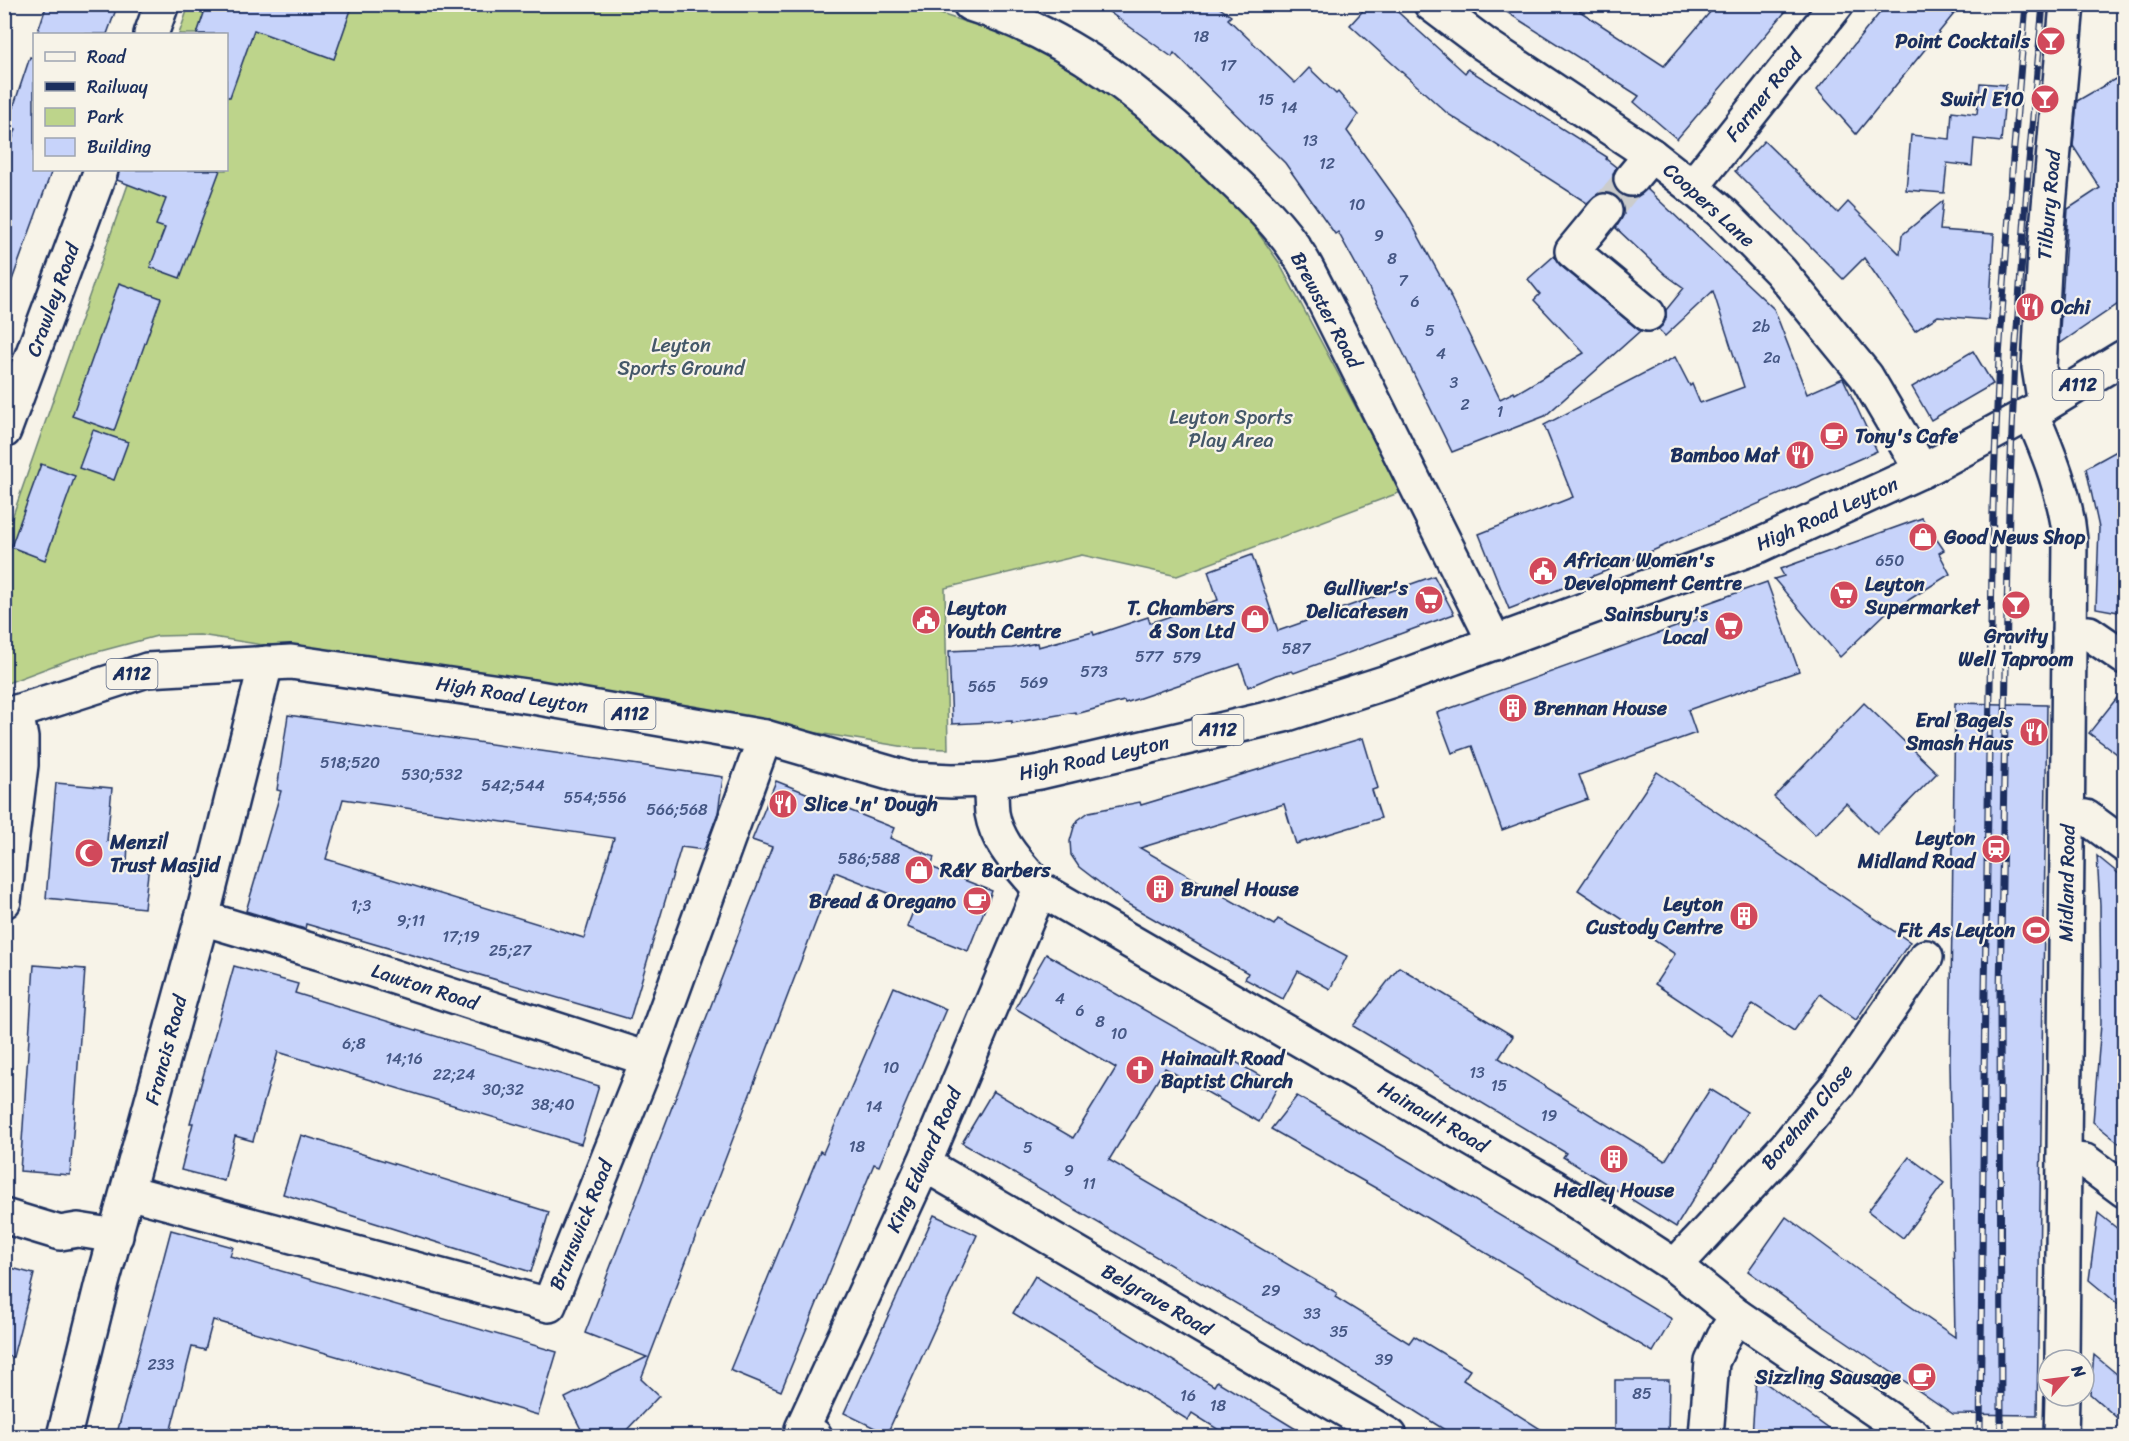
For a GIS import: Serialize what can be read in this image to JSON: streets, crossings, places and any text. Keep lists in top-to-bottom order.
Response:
{
  "streets": {
    "street": [
      "Farmer Road",
      "Coopers Lane",
      "Tilbury Road",
      "Crawley Road",
      "Brewster Road",
      "A112",
      "High Road Leyton",
      "Midland Road",
      "Lawton Road",
      "Francis Road",
      "Hainault Road",
      "Boreham Close",
      "King Edward Road",
      "Brunswick Road",
      "Belgrave Road"
    ]
  },
  "crossings": [
    ["Farmer Road", "Coopers Lane"],
    ["Coopers Lane", "High Road Leyton"],
    ["Tilbury Road", "High Road Leyton"],
    ["Tilbury Road", "Midland Road"],
    ["Brewster Road", "High Road Leyton"],
    ["High Road Leyton", "Midland Road"],
    ["High Road Leyton", "Francis Road"],
    ["High Road Leyton", "Hainault Road"],
    ["High Road Leyton", "Brunswick Road"],
    ["Lawton Road", "Francis Road"],
    ["Lawton Road", "Brunswick Road"],
    ["Francis Road", "Brunswick Road"],
    ["Hainault Road", "Boreham Close"],
    ["Hainault Road", "King Edward Road"],
    ["King Edward Road", "Belgrave Road"]
  ],
  "parks": ["Leyton Sports Ground", "Leyton Sports Play Area"],
  "places": {
    "bar": ["Point Cocktails", "Swirl E10", "Gravity Well Taproom"],
    "restaurant": [
      "Ochi",
      "Bamboo Mat",
      "Eral Bagels Smash Haus",
      "Slice 'n' Dough"
    ],
    "cafe": ["Tony's Cafe", "Bread & Oregano", "Sizzling Sausage"],
    "shop": ["Good News Shop", "T. Chambers & Son Ltd", "R&Y Barbers"],
    "public building": ["African Women's Development Centre", "Leyton Youth Centre"],
    "supermarket": ["Leyton Supermarket", "Gulliver's Delicatesen", "Sainsbury's Local"],
    "building": [
      "Brennan House",
      "Brunel House",
      "Leyton Custody Centre",
      "Hedley House"
    ],
    "station": ["Leyton Midland Road"],
    "mosque": ["Menzil Trust Masjid"],
    "sports": ["Fit As Leyton"],
    "church": ["Hainault Road Baptist Church"]
  },
  "house_numbers": [
    "18",
    "17",
    "15",
    "14",
    "13",
    "12",
    "10",
    "9",
    "8",
    "7",
    "6",
    "2b",
    "5",
    "4",
    "2a",
    "3",
    "2",
    "1",
    "650",
    "587",
    "577",
    "579",
    "573",
    "569",
    "565",
    "518;520",
    "530;532",
    "542;544",
    "554;556",
    "566;568",
    "586;588",
    "1;3",
    "9;11",
    "17;19",
    "25;27",
    "4",
    "6",
    "8",
    "10",
    "6;8",
    "14;16",
    "10",
    "13",
    "22;24",
    "15",
    "30;32",
    "38;40",
    "14",
    "19",
    "18",
    "5",
    "9",
    "11",
    "29",
    "33",
    "35",
    "39",
    "233",
    "85",
    "16",
    "18"
  ],
  "legend": [
    "Road",
    "Railway",
    "Park",
    "Building"
  ],
  "north": "top right"
}
